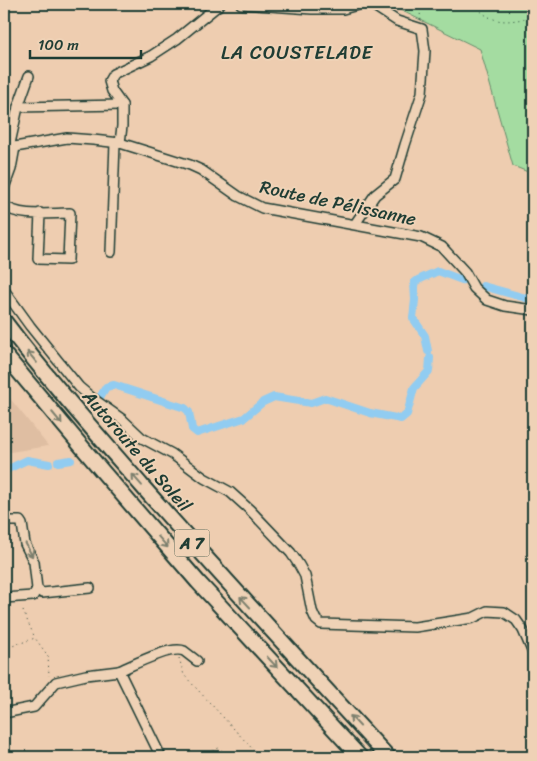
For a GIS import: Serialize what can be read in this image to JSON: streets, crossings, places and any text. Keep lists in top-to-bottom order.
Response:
{
  "streets": {
    "highway": ["Autoroute du Soleil", "A 7"],
    "street": ["Route de Pélissanne"]
  },
  "districts": ["LA COUSTELADE"],
  "scale_bar": "100 m"
}
